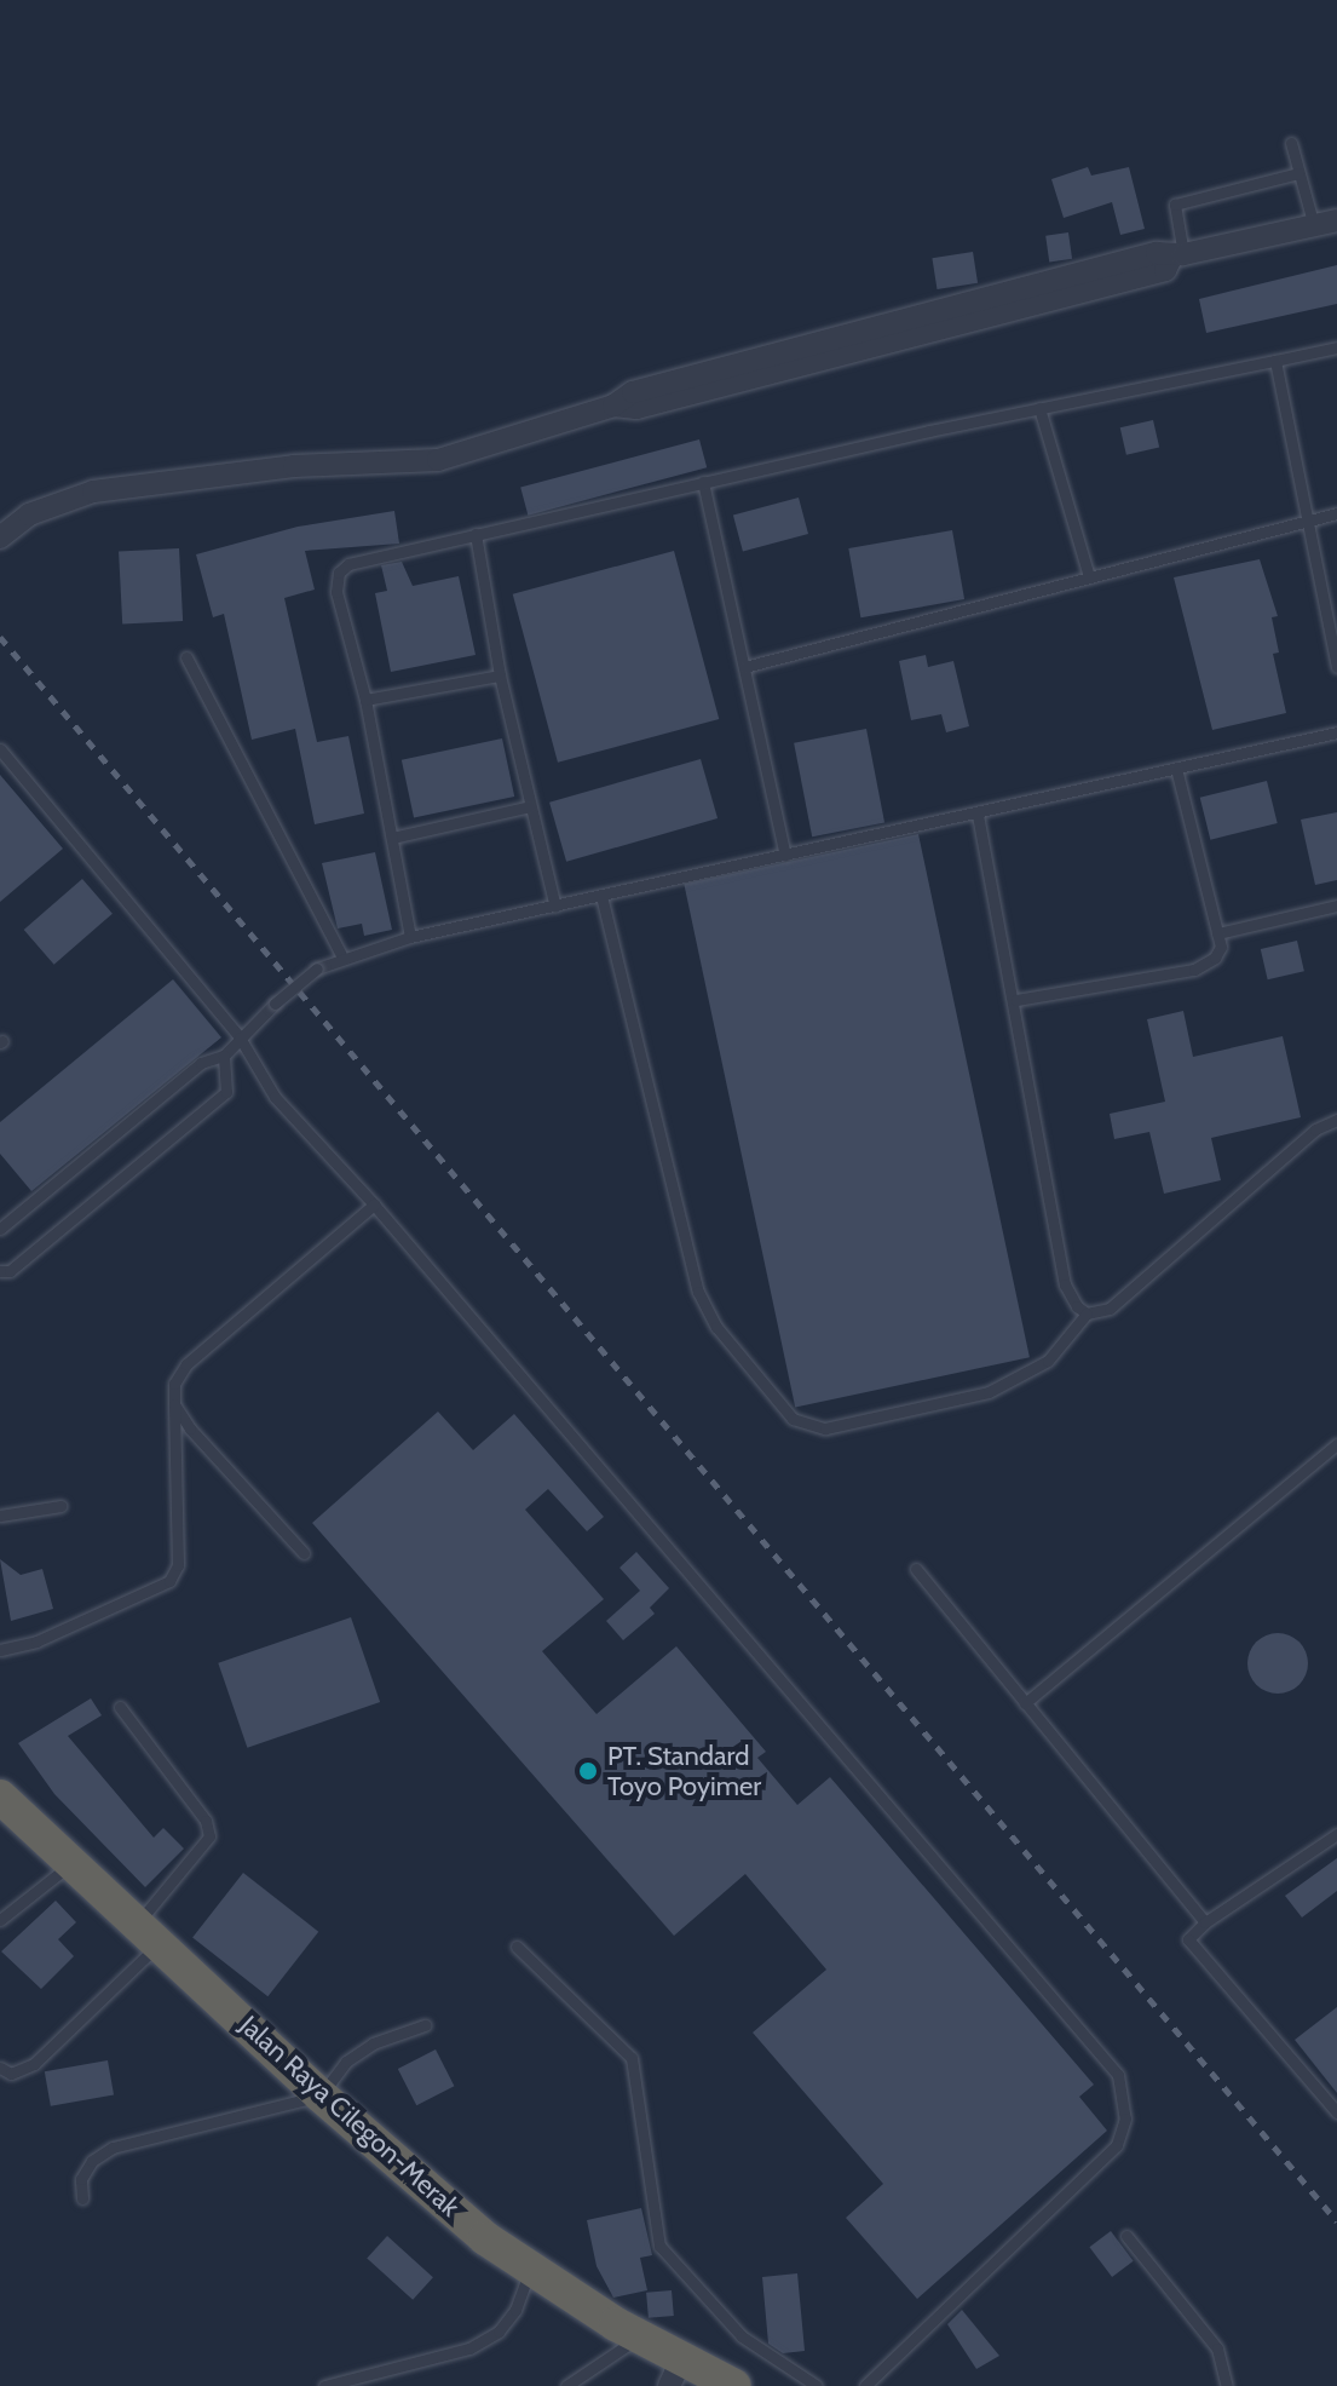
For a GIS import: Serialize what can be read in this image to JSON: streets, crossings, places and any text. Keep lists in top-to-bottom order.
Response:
{
  "streets": {
    "highway": ["Jalan Raya Cilegon-Merak"]
  },
  "places": ["PT. Standard Toyo Poyimer"]
}
